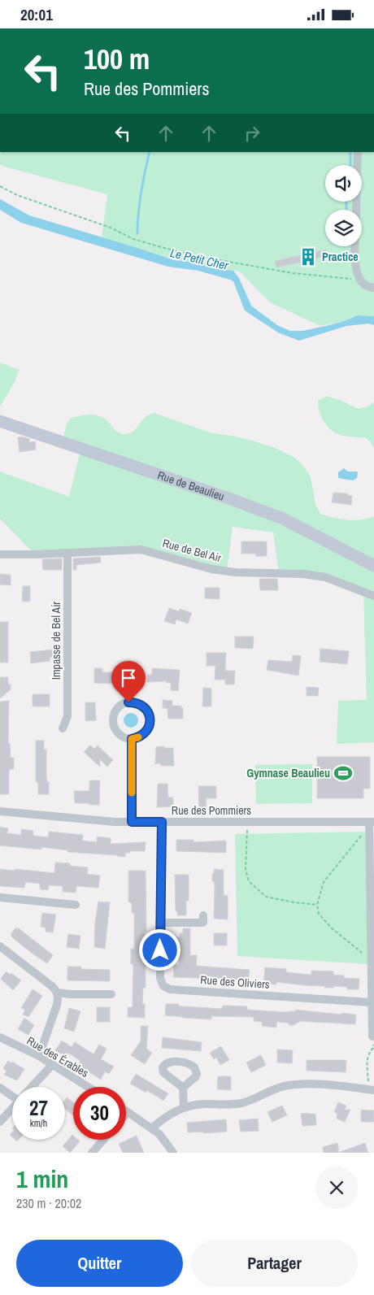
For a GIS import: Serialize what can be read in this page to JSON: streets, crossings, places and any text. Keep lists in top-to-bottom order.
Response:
{
  "streets": {
    "street": [
      "Rue de Beaulieu",
      "Rue de Bel Air",
      "Impasse de Bel Air",
      "Rue des Pommiers",
      "Rue des Oliviers",
      "Rue des Érables"
    ]
  },
  "crossings": [
    ["Rue de Bel Air", "Impasse de Bel Air"],
    ["Rue des Pommiers", "Rue des Oliviers"]
  ],
  "water": ["Le Petit Cher"],
  "places": {
    "building": ["Practice"],
    "sports": ["Gymnase Beaulieu"]
  },
  "page": {
    "status": "20:01",
    "turn": ["100 m", "Rue des Pommiers"],
    "speed": "27 km/h",
    "limit": "30",
    "heading": ["1 min", "230 m · 20:02"],
    "buttons": ["Quitter", "Partager"]
  }
}
